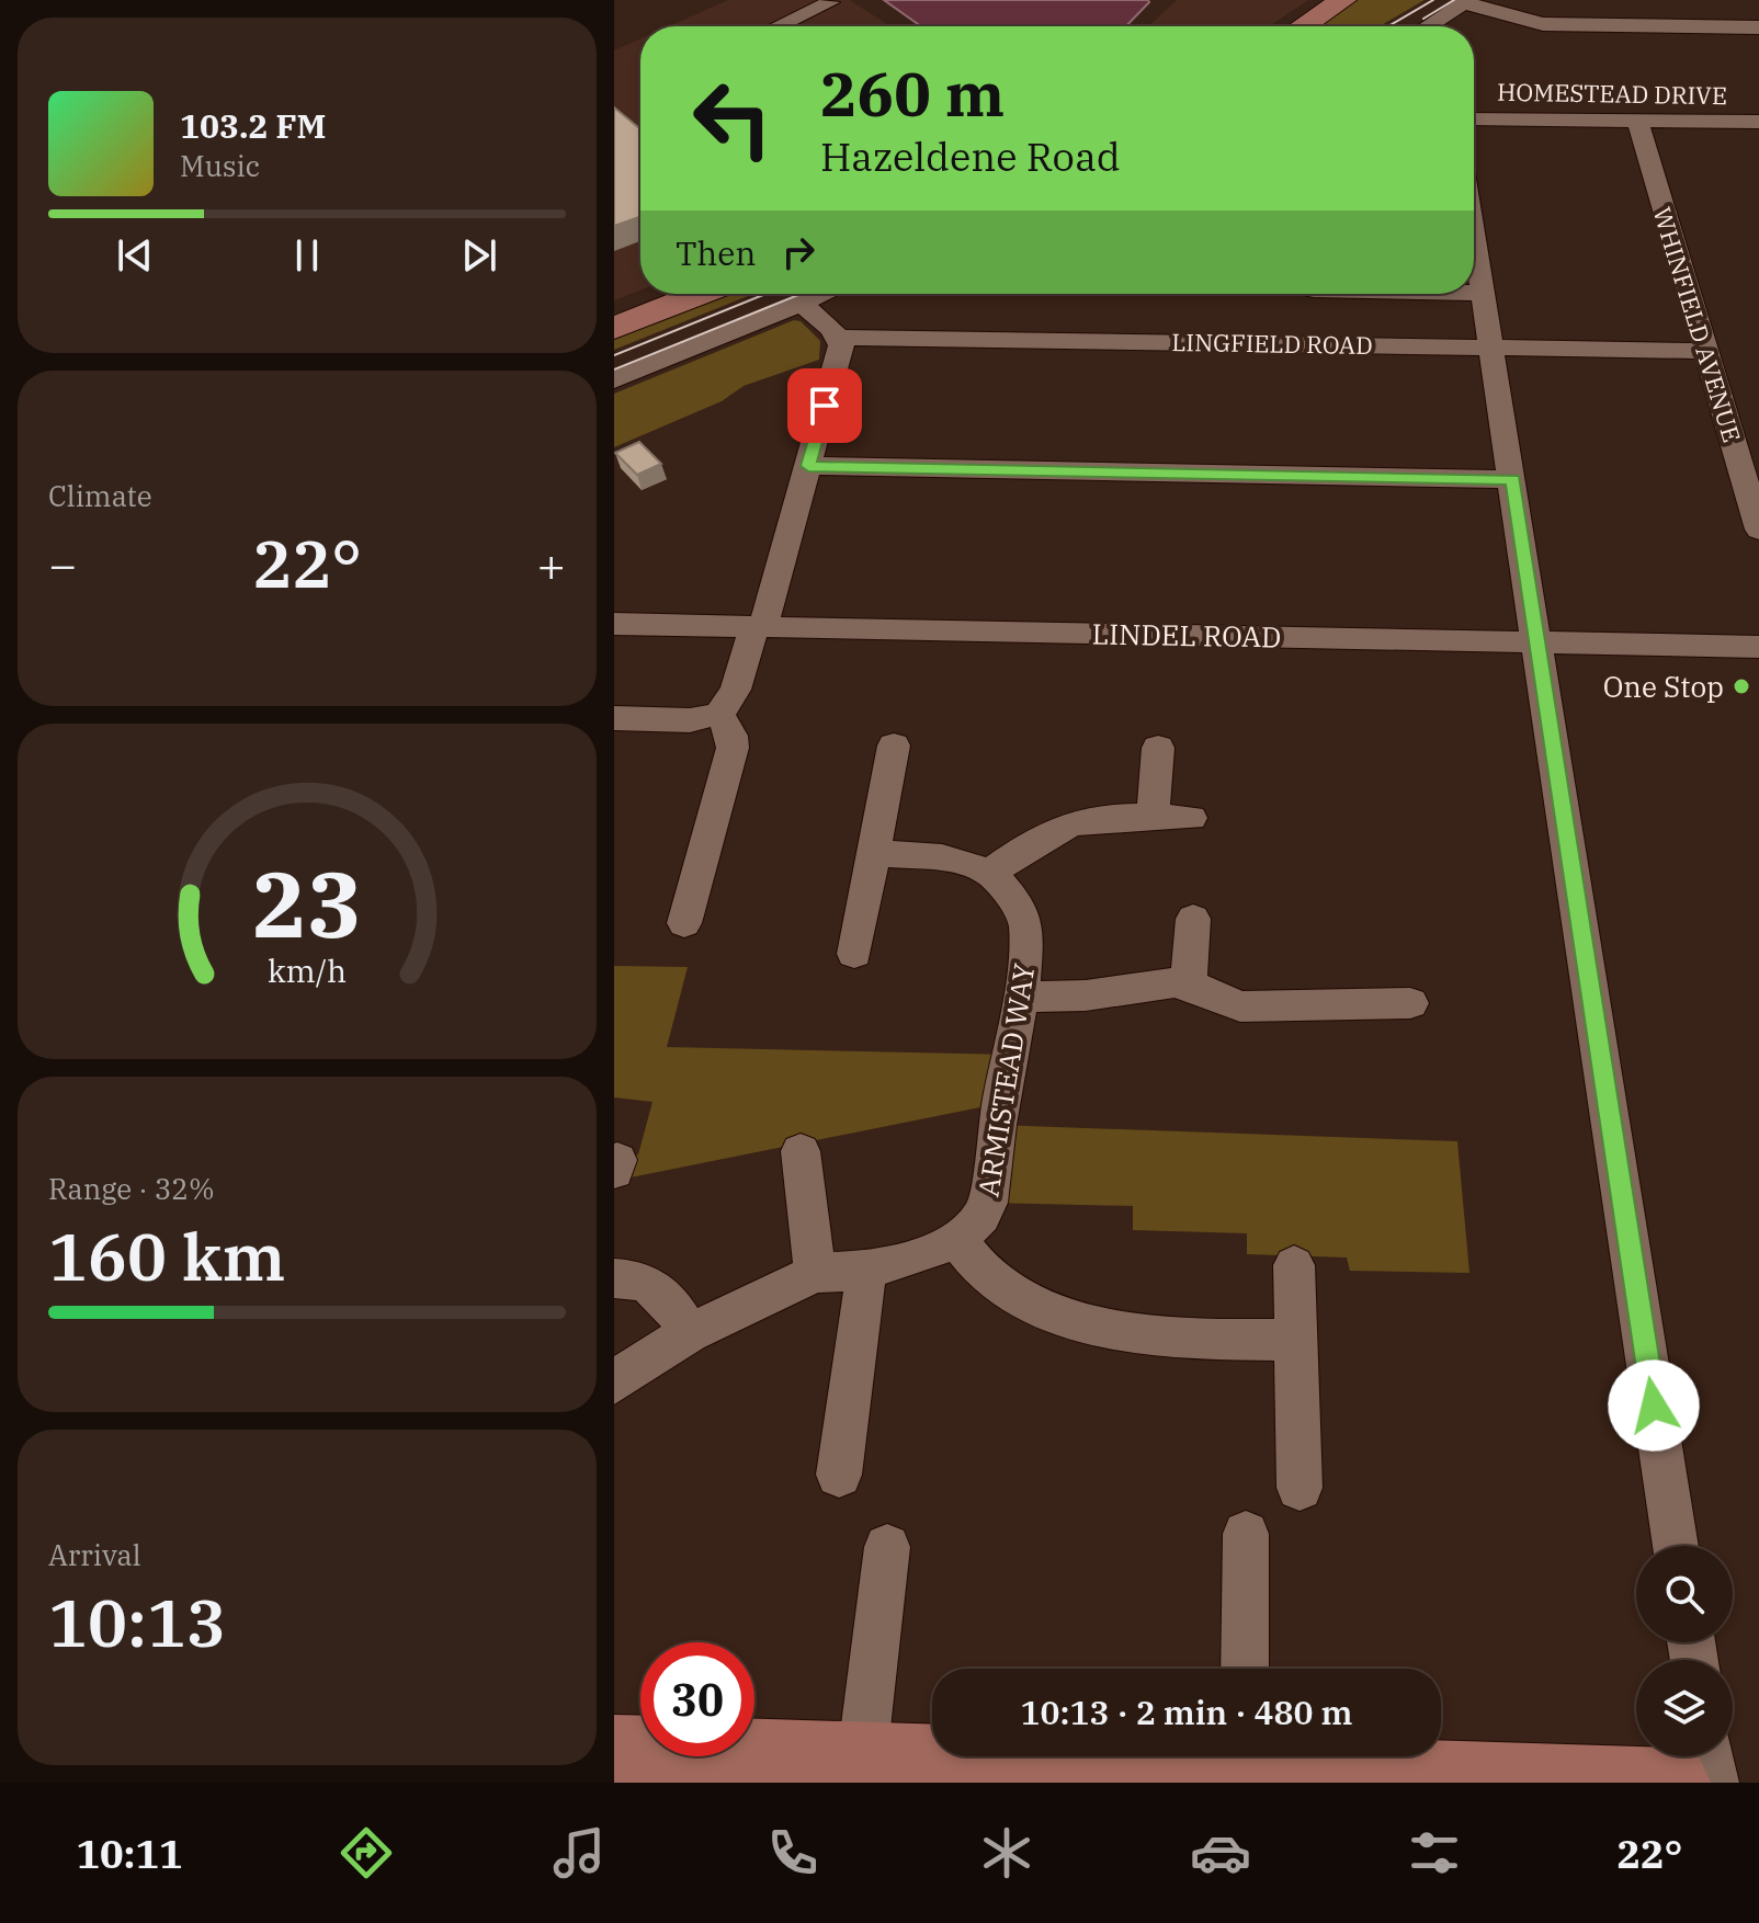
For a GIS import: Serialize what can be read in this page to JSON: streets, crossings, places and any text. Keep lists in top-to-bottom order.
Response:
{
  "streets": {
    "street": [
      "HOMESTEAD DRIVE",
      "WHINFIELD AVENUE",
      "LINGFIELD ROAD",
      "LINDEL ROAD",
      "ARMISTEAD WAY"
    ]
  },
  "crossings": [
    ["HOMESTEAD DRIVE", "WHINFIELD AVENUE"],
    ["WHINFIELD AVENUE", "LINGFIELD ROAD"]
  ],
  "places": ["One Stop"],
  "page": {
    "turn": ["260 m", "Hazeldene Road"],
    "song": ["103.2 FM", "Music"],
    "then": "Then",
    "tile": [
      "Climate",
      ["Range · 32%", "160 km"],
      ["Arrival", "10:13"]
    ],
    "heat": ["−", "22°", "+"],
    "limit": "30",
    "trip": "10:13 · 2 min · 480 m",
    "tabs": ["10:11", "22°"],
    "gauge": ["23", "km/h"]
  }
}
